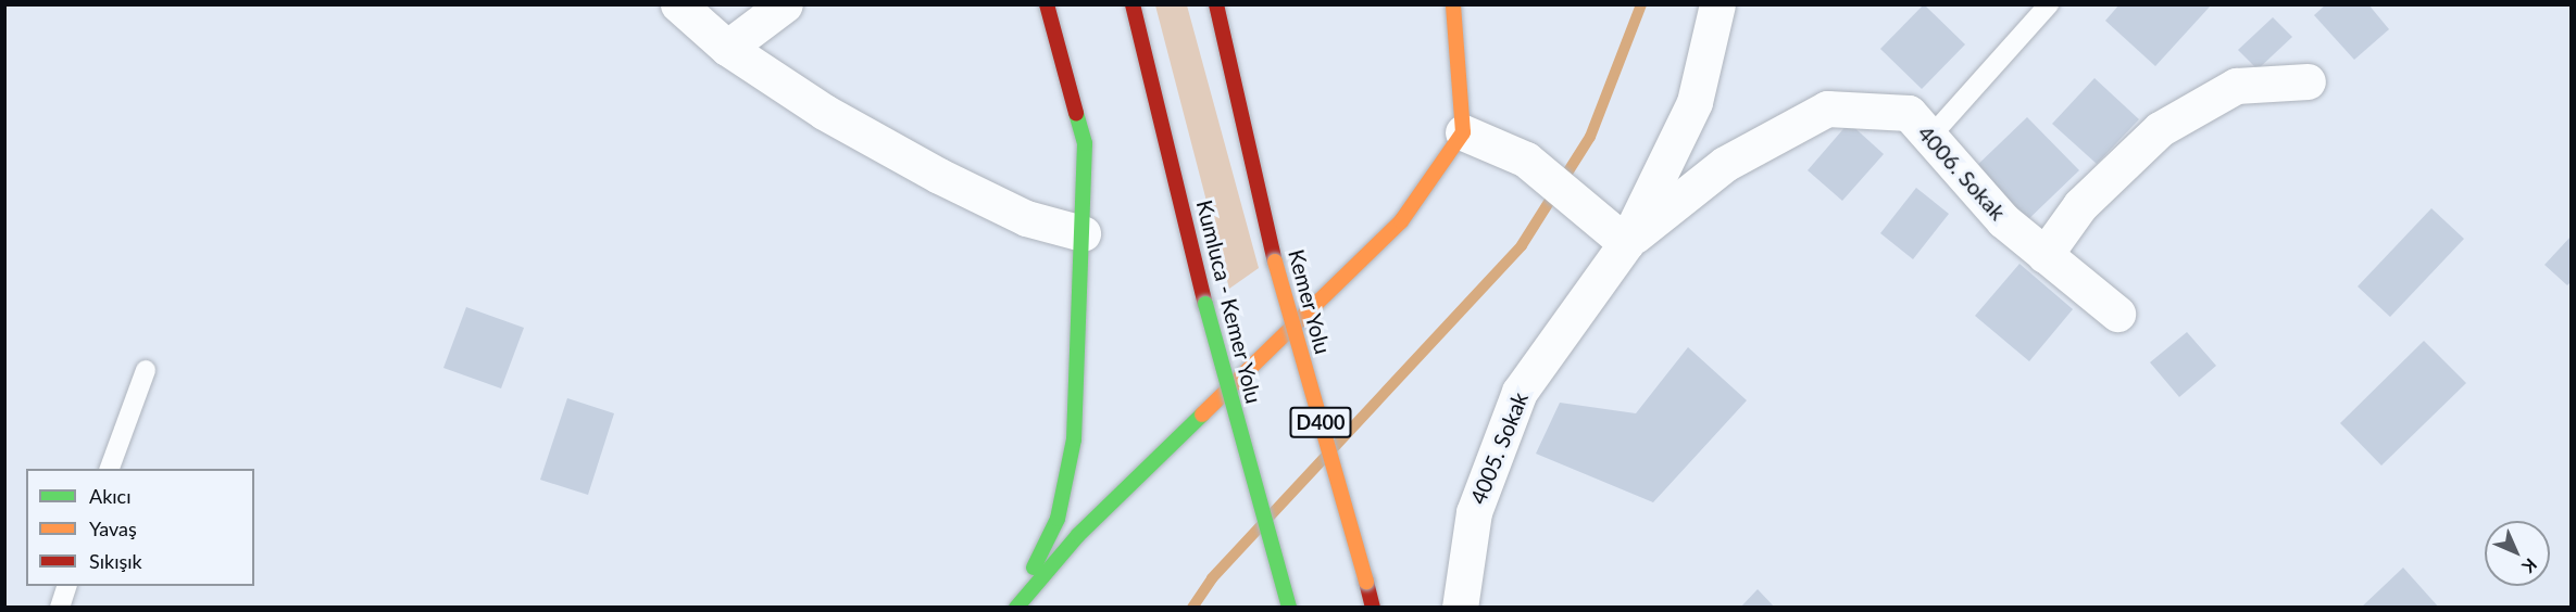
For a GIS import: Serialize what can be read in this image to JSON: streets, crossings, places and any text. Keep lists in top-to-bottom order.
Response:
{
  "streets": {
    "main road": ["Kumluca - Kemer Yolu", "Kemer Yolu", "D400"],
    "street": ["4006. Sokak", "4005. Sokak"]
  },
  "crossings": [
    ["4006. Sokak", "4005. Sokak"]
  ],
  "legend": ["Akıcı", "Yavaş", "Sıkışık"],
  "north": "bottom right"
}
